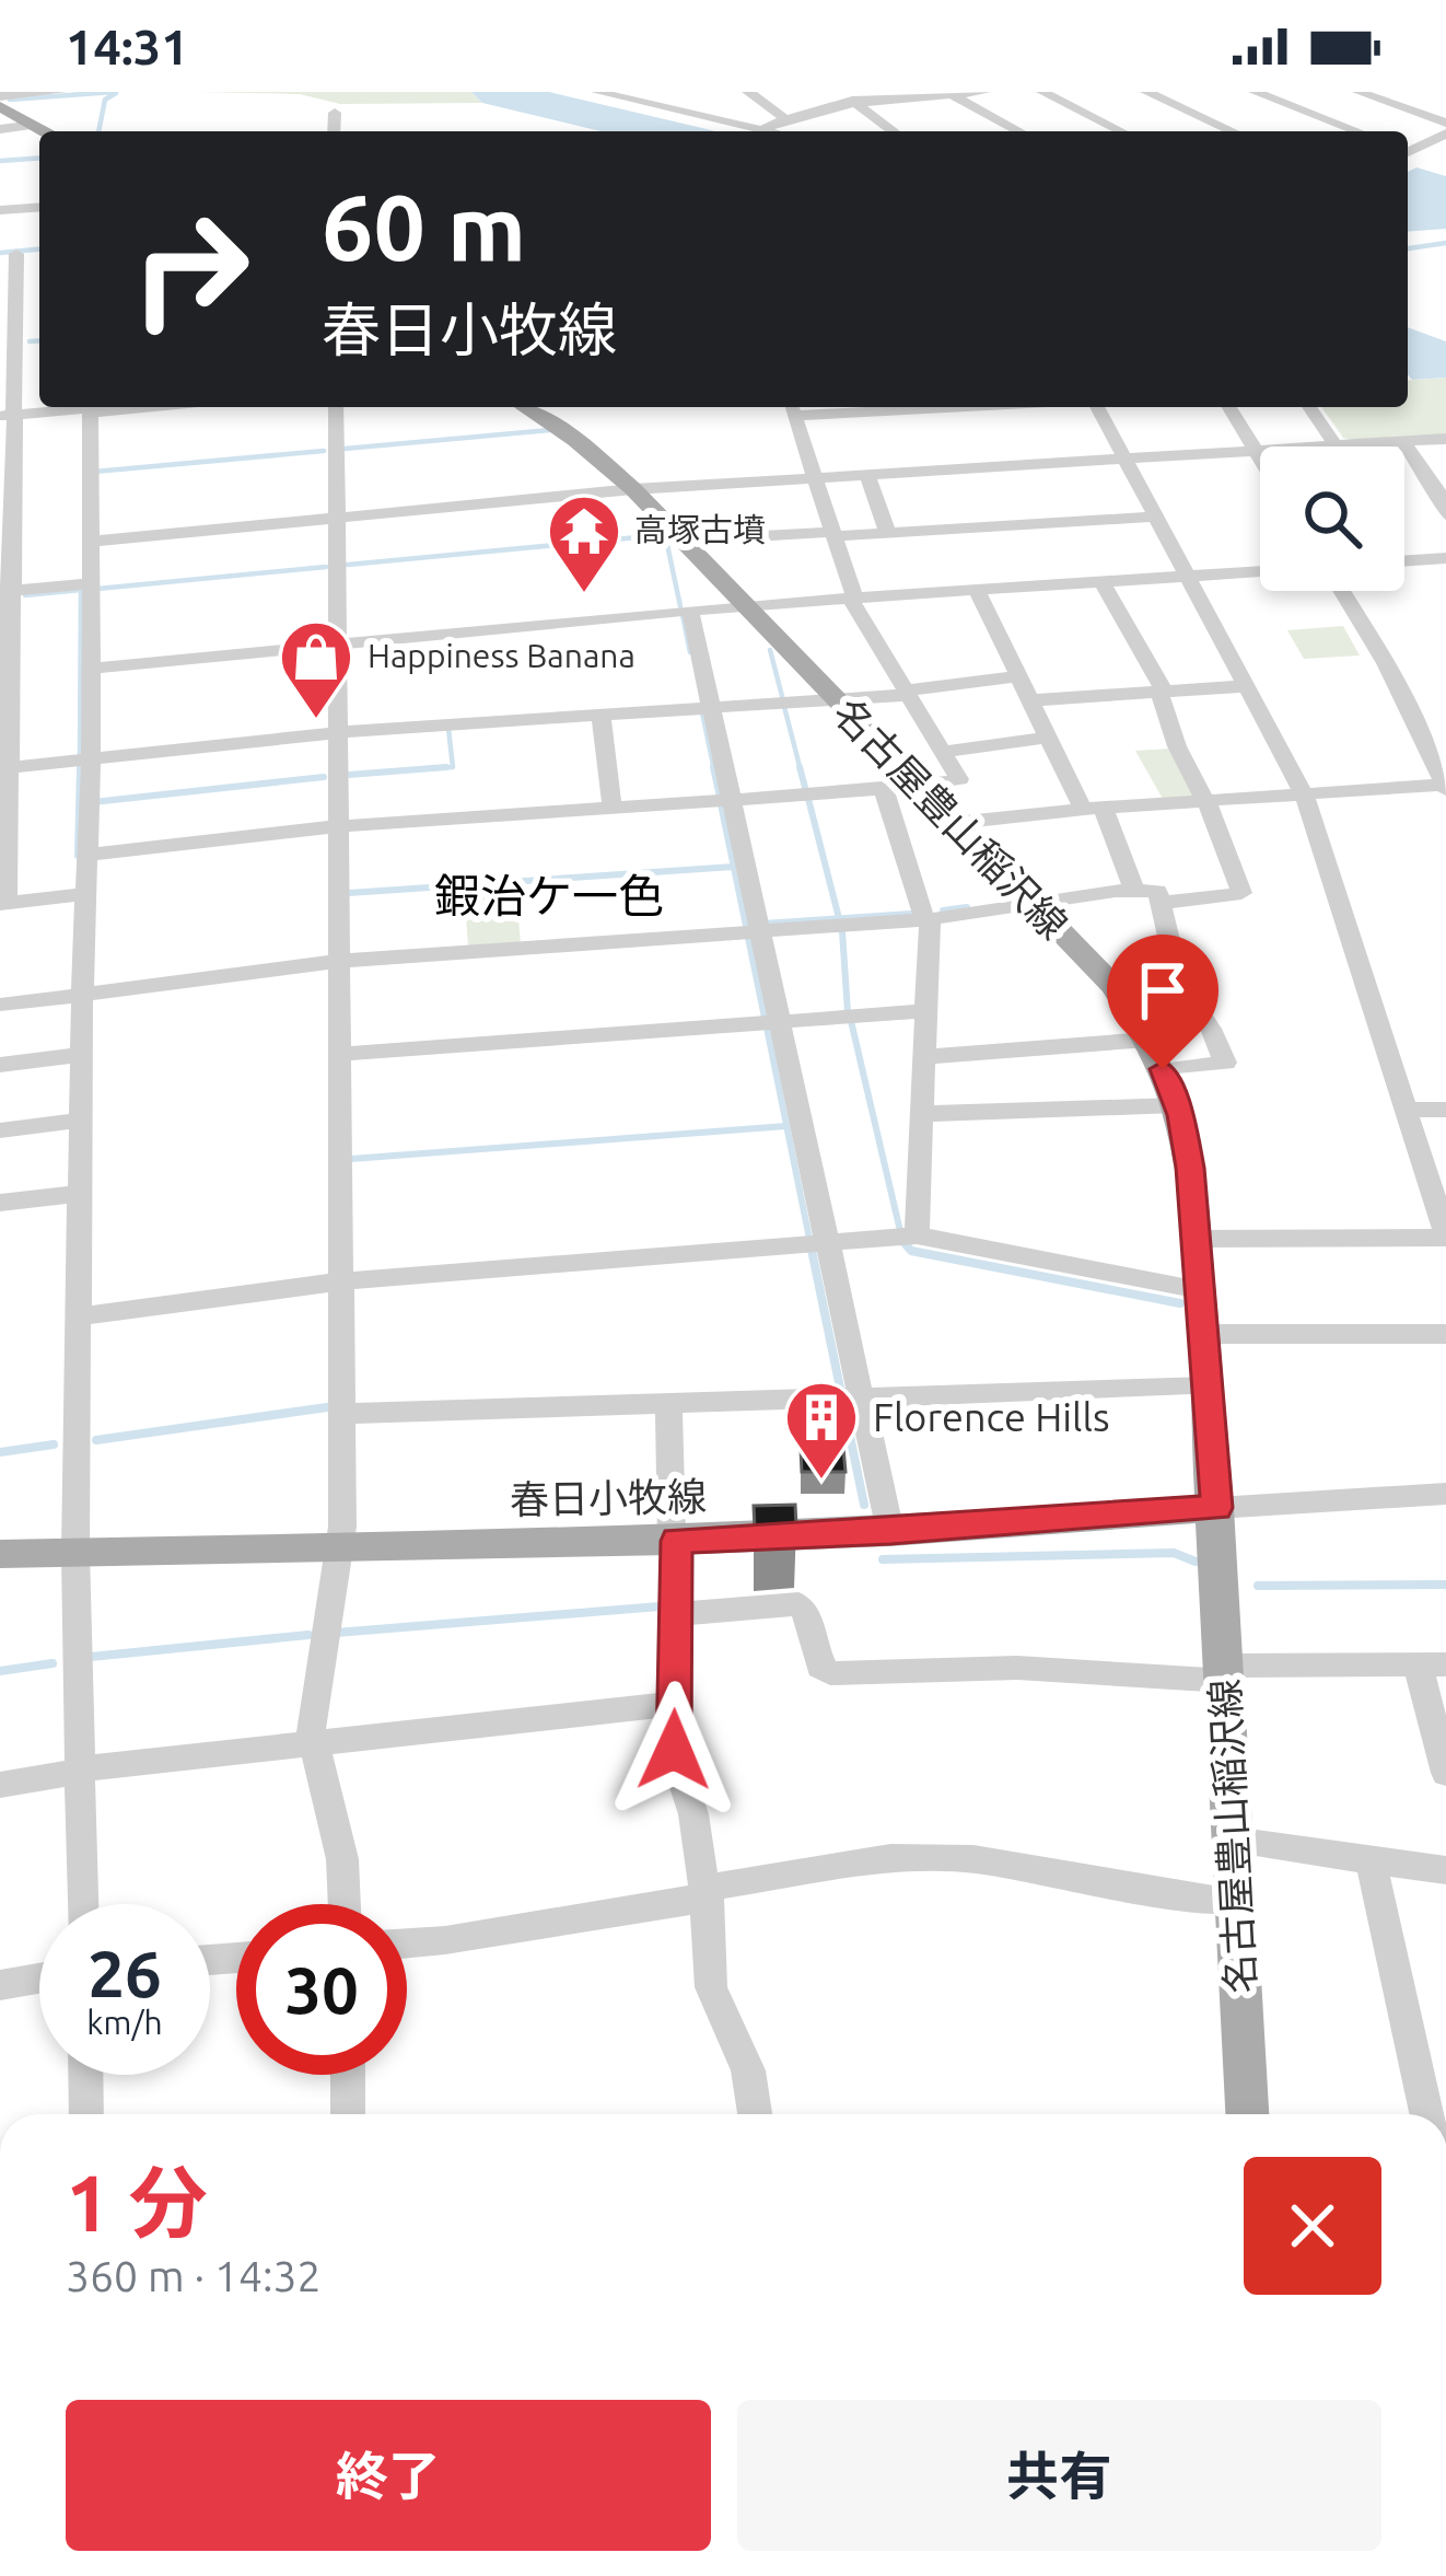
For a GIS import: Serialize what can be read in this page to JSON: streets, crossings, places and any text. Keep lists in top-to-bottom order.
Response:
{
  "streets": {
    "main road": ["名古屋豊山稲沢線", "春日小牧線"]
  },
  "crossings": [
    ["名古屋豊山稲沢線", "春日小牧線"]
  ],
  "districts": ["鍜治ケ一色"],
  "places": {
    "temple": ["高塚古墳"],
    "shop": ["Happiness Banana"],
    "building": ["Florence Hills"]
  },
  "page": {
    "status": "14:31",
    "turn": ["60 m", "春日小牧線"],
    "speed": "26 km/h",
    "limit": "30",
    "heading": ["1 分", "360 m · 14:32"],
    "buttons": ["終了", "共有"]
  }
}
